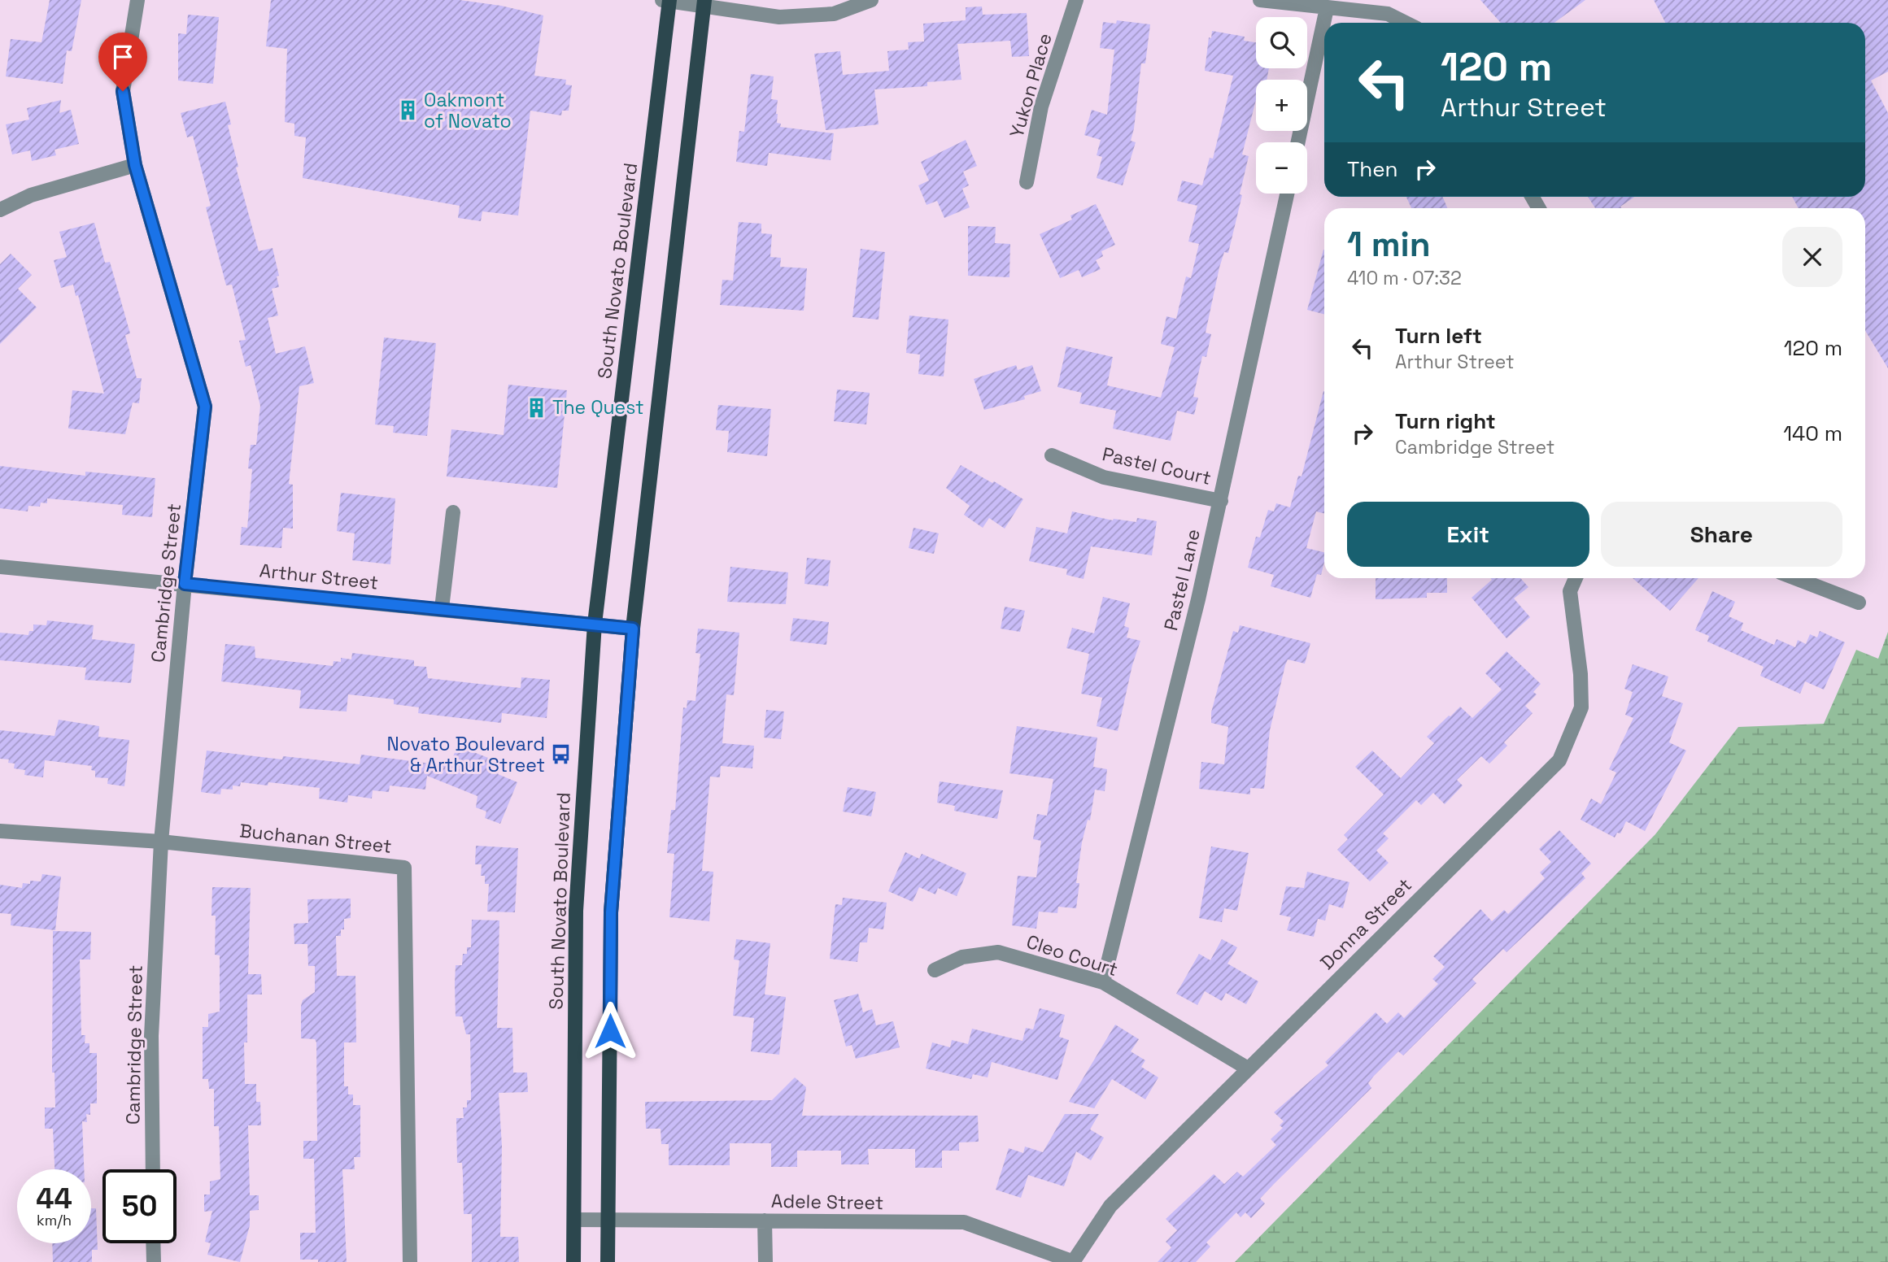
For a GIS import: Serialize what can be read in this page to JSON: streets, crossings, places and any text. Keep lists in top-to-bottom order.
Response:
{
  "streets": {
    "main road": ["South Novato Boulevard"],
    "street": [
      "Yukon Place",
      "Pastel Court",
      "Arthur Street",
      "Pastel Lane",
      "Cambridge Street",
      "Buchanan Street",
      "Donna Street",
      "Cleo Court",
      "Adele Street"
    ]
  },
  "crossings": [
    ["South Novato Boulevard", "Arthur Street"],
    ["South Novato Boulevard", "Adele Street"],
    ["Pastel Court", "Pastel Lane"],
    ["Arthur Street", "Cambridge Street"],
    ["Pastel Lane", "Cleo Court"],
    ["Cambridge Street", "Buchanan Street"],
    ["Donna Street", "Cleo Court"],
    ["Donna Street", "Adele Street"]
  ],
  "places": {
    "building": ["Oakmont of Novato", "The Quest"],
    "bus stop": ["Novato Boulevard & Arthur Street"]
  },
  "page": {
    "map_buttons": ["+", "−"],
    "turn": ["120 m", "Arthur Street"],
    "then": "Then",
    "heading": ["1 min", "410 m · 07:32"],
    "list": [
      {
        "name": "Turn left",
        "note": "Arthur Street",
        "value": "120 m"
      },
      {
        "name": "Turn right",
        "note": "Cambridge Street",
        "value": "140 m"
      }
    ],
    "buttons": ["Exit", "Share"],
    "speed": "44 km/h",
    "limit": "50"
  }
}
